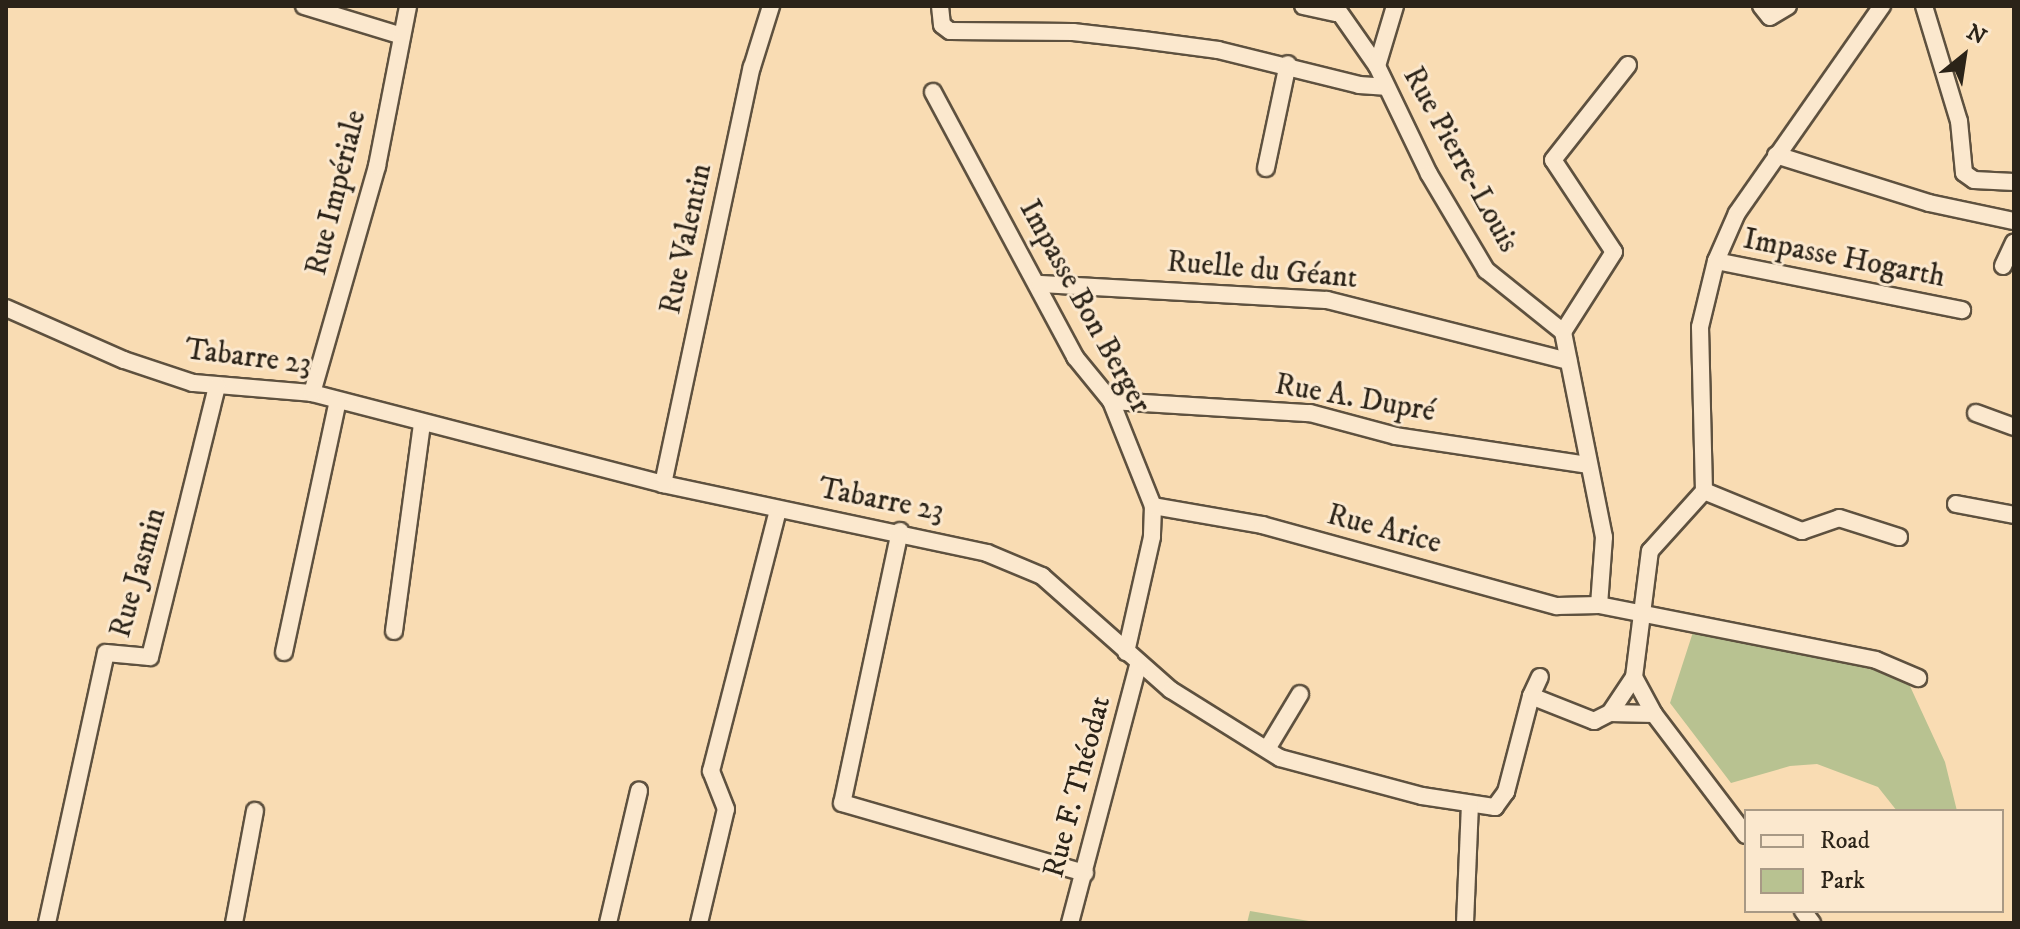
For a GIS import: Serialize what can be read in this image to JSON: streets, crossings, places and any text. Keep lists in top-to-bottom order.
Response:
{
  "streets": {
    "street": [
      "Rue Pierre-Louis",
      "Rue Impériale",
      "Rue Valentin",
      "Impasse Hogarth",
      "Ruelle du Géant",
      "Impasse Bon Berger",
      "Tabarre 23",
      "Rue A. Dupré",
      "Rue Arice",
      "Rue Jasmin",
      "Rue F. Théodat"
    ]
  },
  "crossings": [
    ["Rue Impériale", "Tabarre 23"],
    ["Rue Valentin", "Tabarre 23"],
    ["Ruelle du Géant", "Impasse Bon Berger"],
    ["Impasse Bon Berger", "Tabarre 23"],
    ["Impasse Bon Berger", "Rue A. Dupré"],
    ["Impasse Bon Berger", "Rue Arice"],
    ["Tabarre 23", "Rue Jasmin"],
    ["Tabarre 23", "Rue F. Théodat"]
  ],
  "legend": ["Road", "Park"],
  "north": "top right"
}
